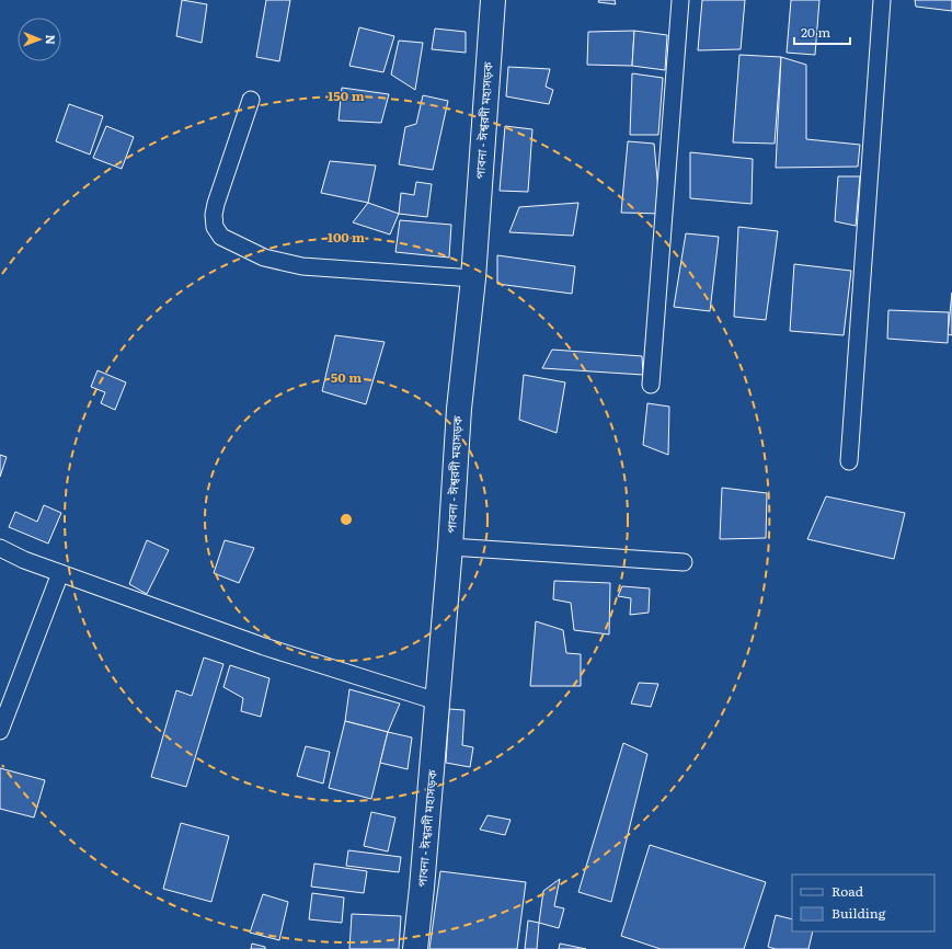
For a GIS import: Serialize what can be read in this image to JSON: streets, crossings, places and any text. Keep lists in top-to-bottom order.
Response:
{
  "streets": {
    "main road": ["পাবনা - ঈশ্বরদী মহাসড়ক"]
  },
  "legend": ["Road", "Building"],
  "scale_bar": "20 m",
  "north": "right",
  "rings": ["150 m", "100 m", "50 m"]
}
